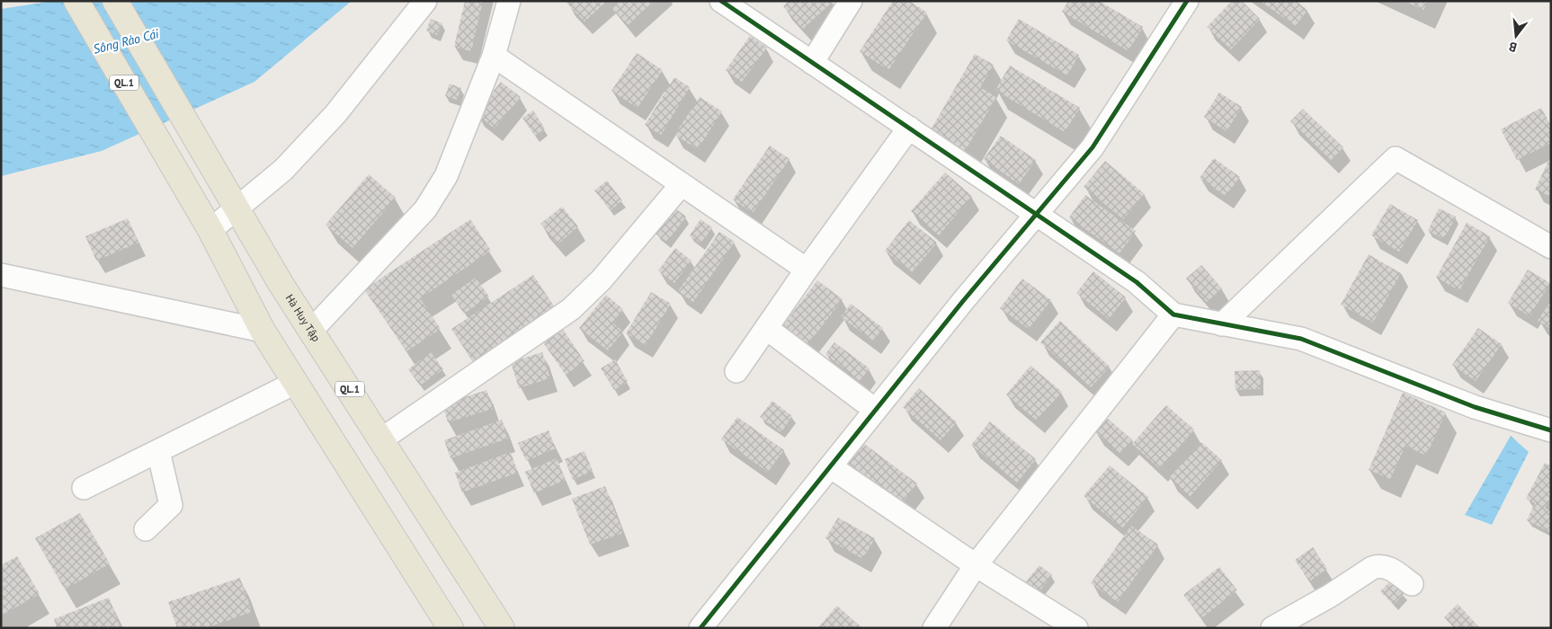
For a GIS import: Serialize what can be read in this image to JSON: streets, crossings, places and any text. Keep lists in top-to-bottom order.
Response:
{
  "streets": {
    "main road": ["QL.1", "Hà Huy Tập"]
  },
  "water": ["Sông Rào Cái"],
  "north": "bottom"
}
